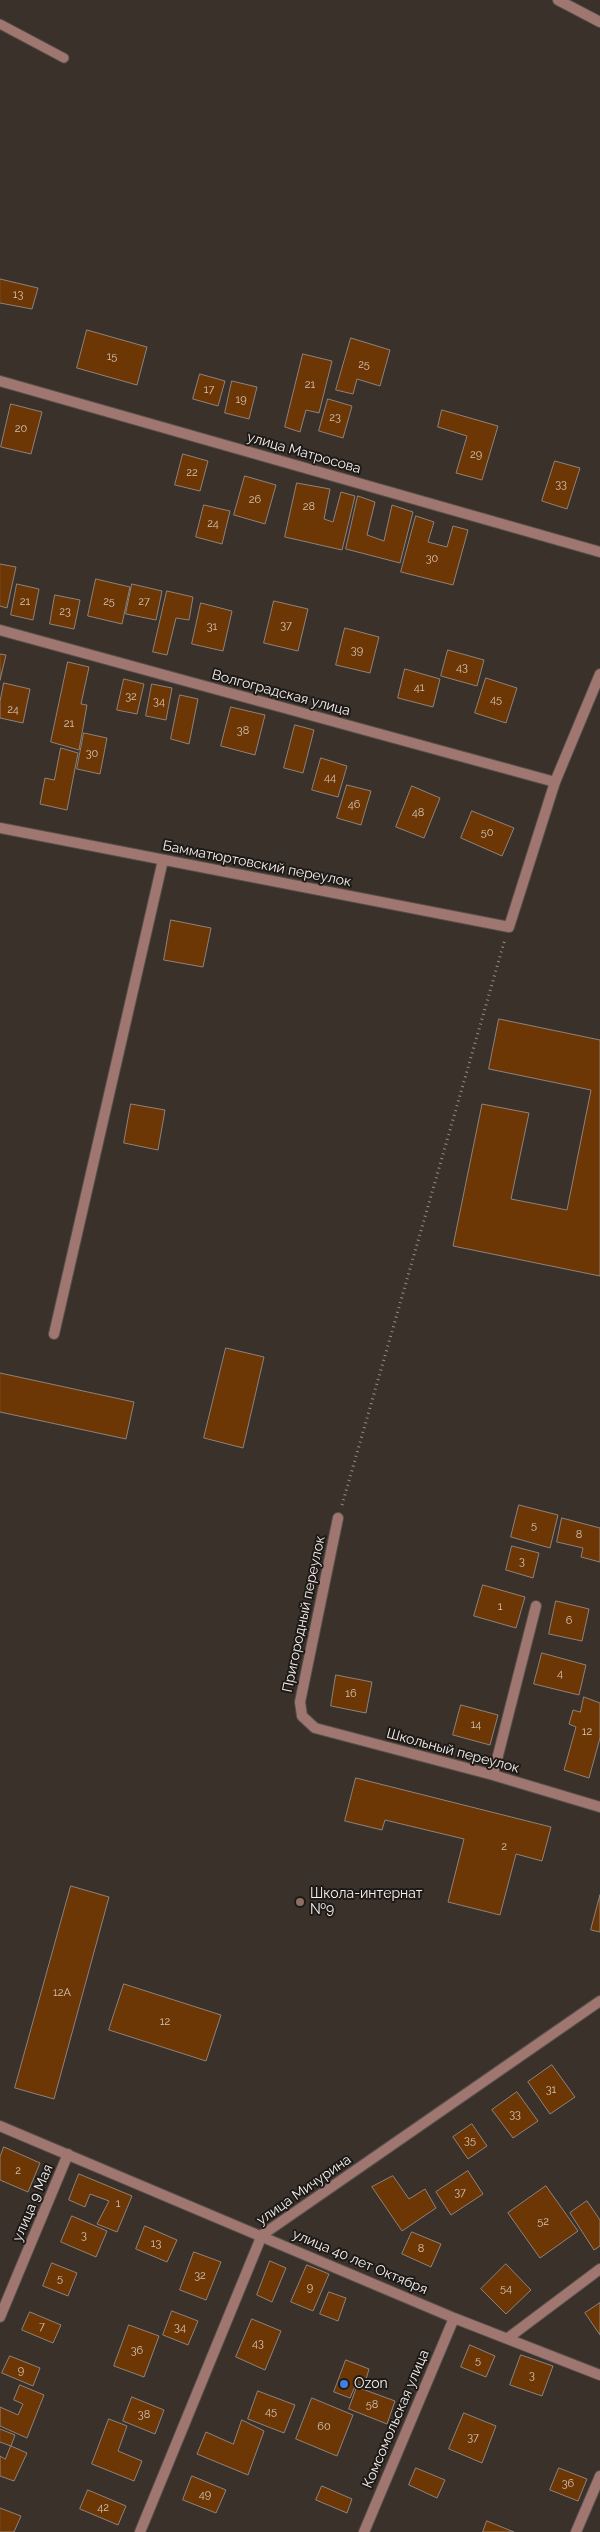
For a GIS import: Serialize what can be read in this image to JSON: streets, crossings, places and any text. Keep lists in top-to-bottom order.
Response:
{
  "streets": {
    "street": [
      "улица Матросова",
      "Волгоградская улица",
      "Бамматюртовский переулок",
      "Пригородный переулок",
      "Школьный переулок",
      "улица Мичурина",
      "улица 9 Мая",
      "улица 40 лет Октября",
      "Комсомольская улица"
    ]
  },
  "crossings": [
    ["Пригородный переулок", "Школьный переулок"],
    ["улица Мичурина", "улица 40 лет Октября"],
    ["улица 9 Мая", "улица 40 лет Октября"],
    ["улица 40 лет Октября", "Комсомольская улица"]
  ],
  "places": ["Школа-интернат №9", "Ozon"],
  "house_numbers": [
    "13",
    "15",
    "25",
    "21",
    "17",
    "19",
    "23",
    "20",
    "29",
    "22",
    "33",
    "26",
    "28",
    "24",
    "30",
    "21",
    "25",
    "27",
    "23",
    "37",
    "31",
    "39",
    "43",
    "41",
    "32",
    "45",
    "34",
    "24",
    "21",
    "38",
    "30",
    "44",
    "46",
    "48",
    "50",
    "5",
    "8",
    "3",
    "1",
    "6",
    "4",
    "16",
    "14",
    "12",
    "2",
    "12А",
    "12",
    "31",
    "33",
    "35",
    "2",
    "37",
    "1",
    "52",
    "3",
    "13",
    "8",
    "32",
    "5",
    "9",
    "54",
    "7",
    "34",
    "43",
    "36",
    "5",
    "9",
    "3",
    "58",
    "45",
    "38",
    "60",
    "37",
    "36",
    "49",
    "42"
  ]
}
